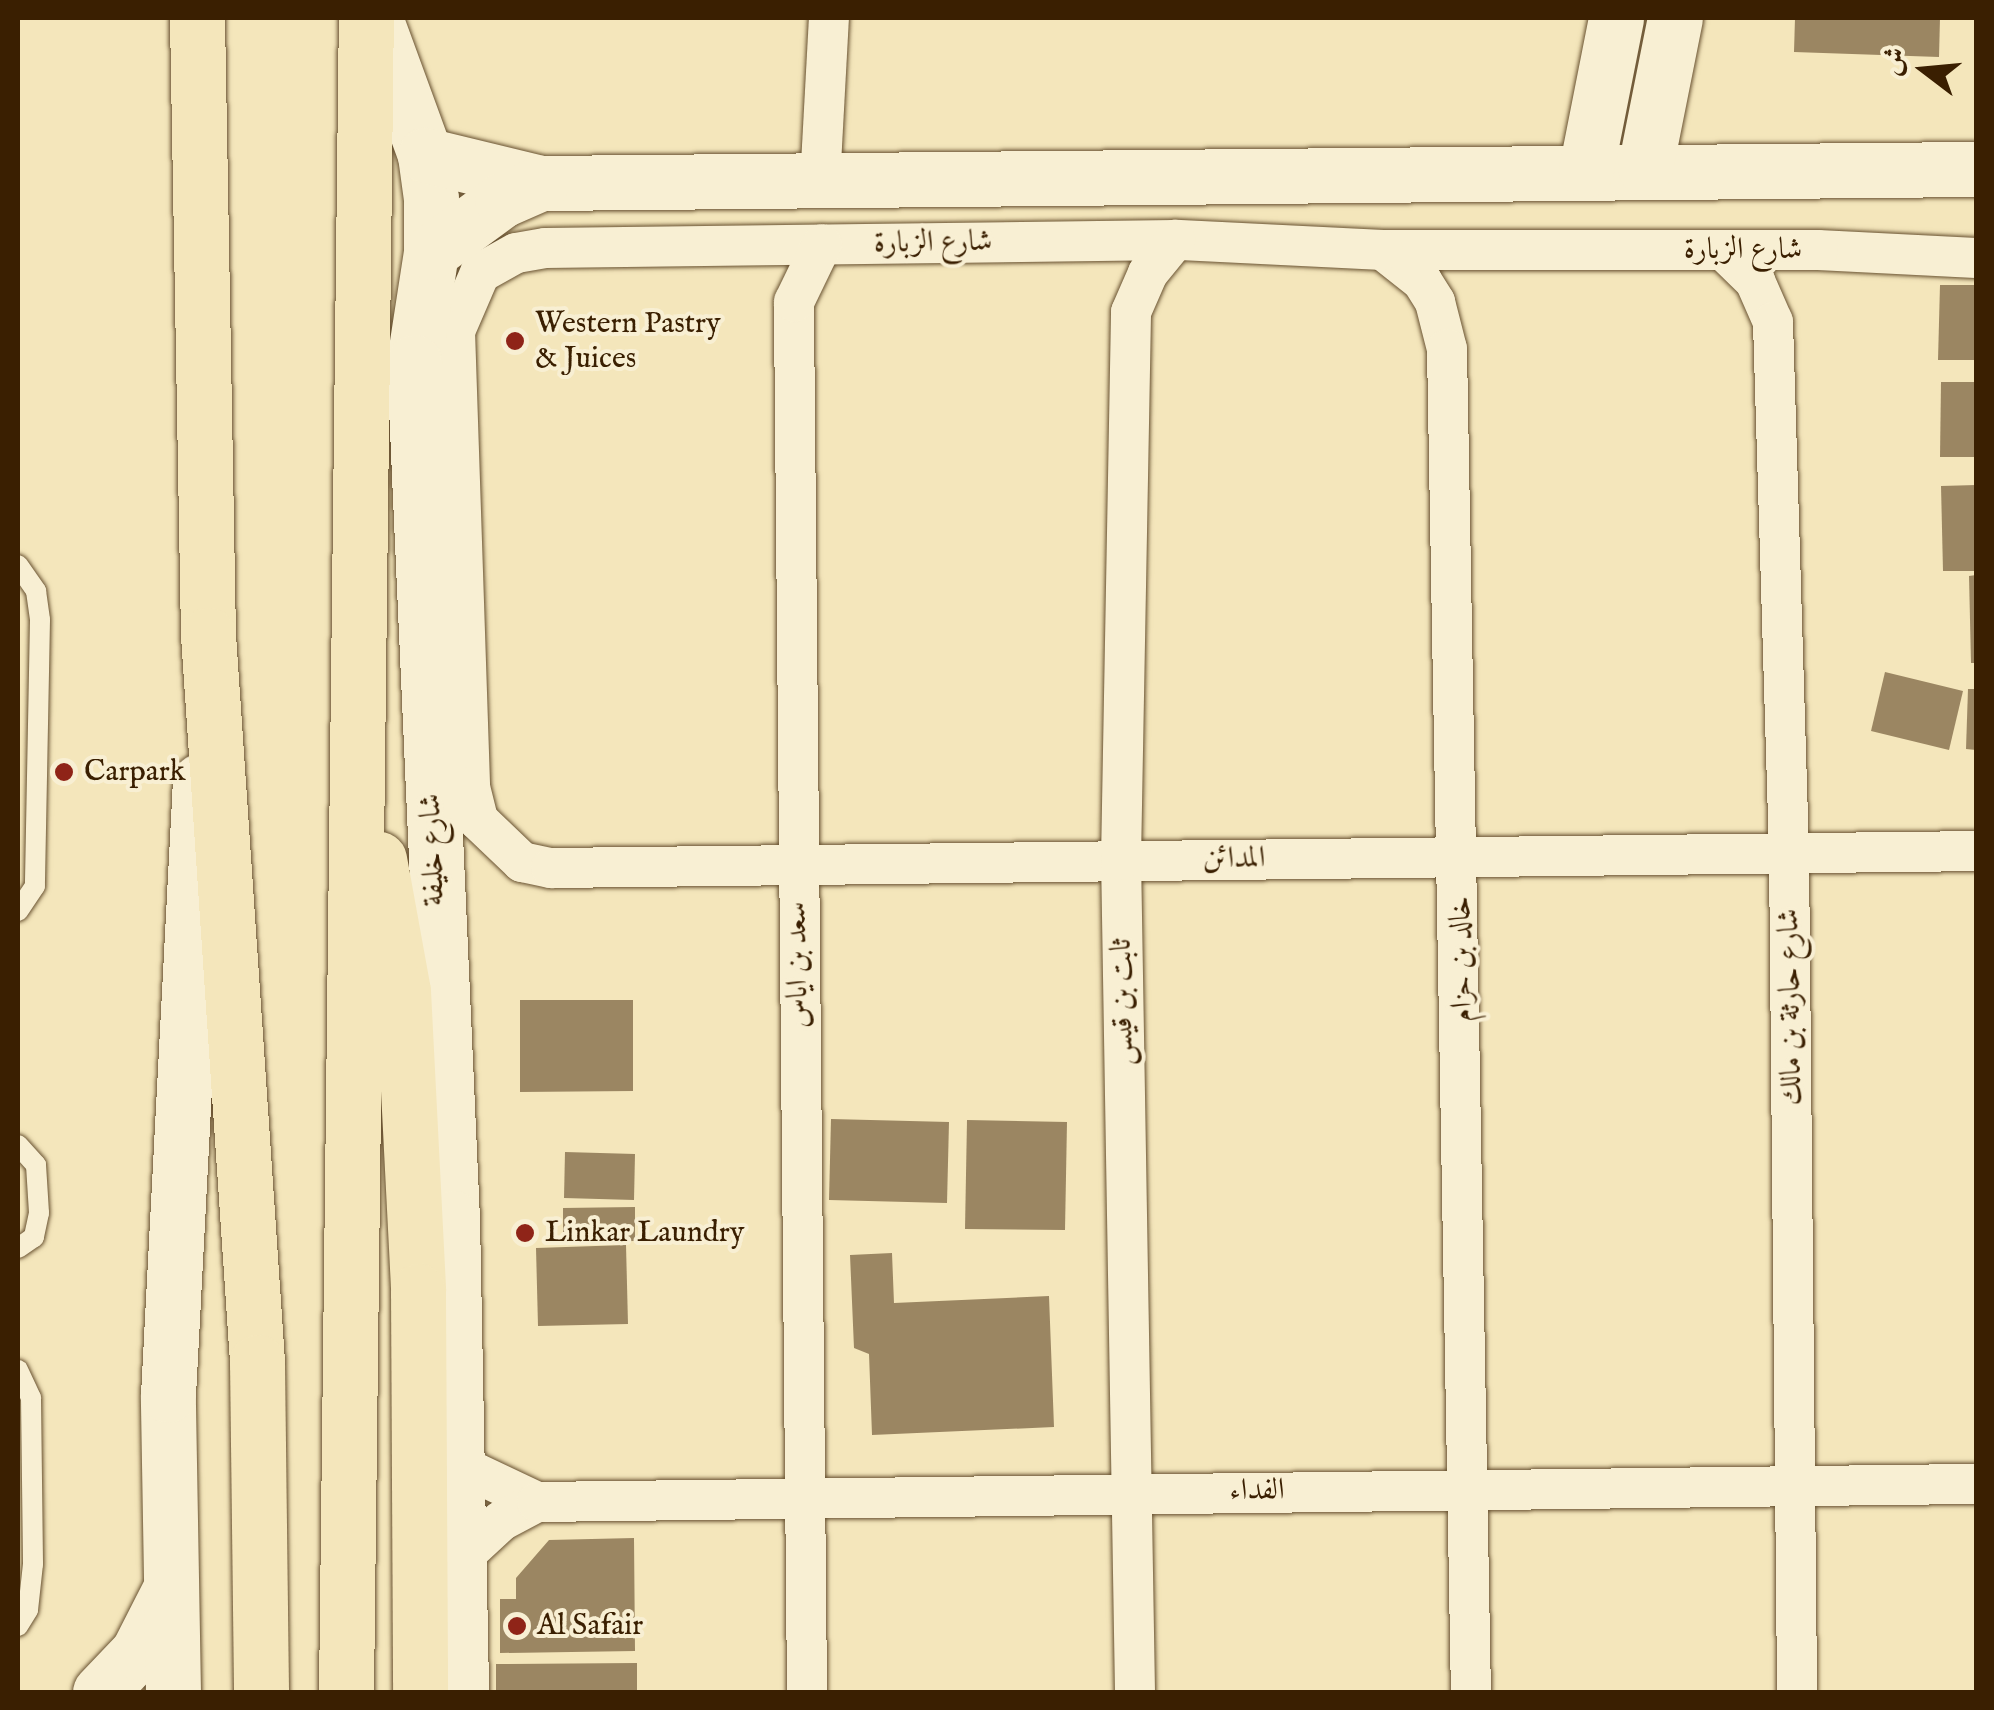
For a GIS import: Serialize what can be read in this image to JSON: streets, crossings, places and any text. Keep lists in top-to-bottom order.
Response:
{
  "streets": {
    "street": [
      "شارع الزبارة",
      "شارع خليفة",
      "المدائن",
      "خالد بن حزام",
      "سعد بن اياس",
      "ثابت بن قيس",
      "شارع حارثة بن مالك",
      "الفداء"
    ]
  },
  "crossings": [
    ["شارع الزبارة", "شارع خليفة"],
    ["شارع الزبارة", "المدائن"],
    ["شارع الزبارة", "خالد بن حزام"],
    ["شارع الزبارة", "سعد بن اياس"],
    ["شارع الزبارة", "شارع حارثة بن مالك"],
    ["شارع خليفة", "الفداء"],
    ["المدائن", "خالد بن حزام"],
    ["المدائن", "سعد بن اياس"],
    ["المدائن", "ثابت بن قيس"],
    ["المدائن", "شارع حارثة بن مالك"],
    ["خالد بن حزام", "الفداء"],
    ["سعد بن اياس", "الفداء"],
    ["ثابت بن قيس", "الفداء"],
    ["شارع حارثة بن مالك", "الفداء"]
  ],
  "places": [
    "Western Pastry & Juices",
    "Carpark",
    "Linkar Laundry",
    "Al Safair"
  ],
  "north": "left"
}
